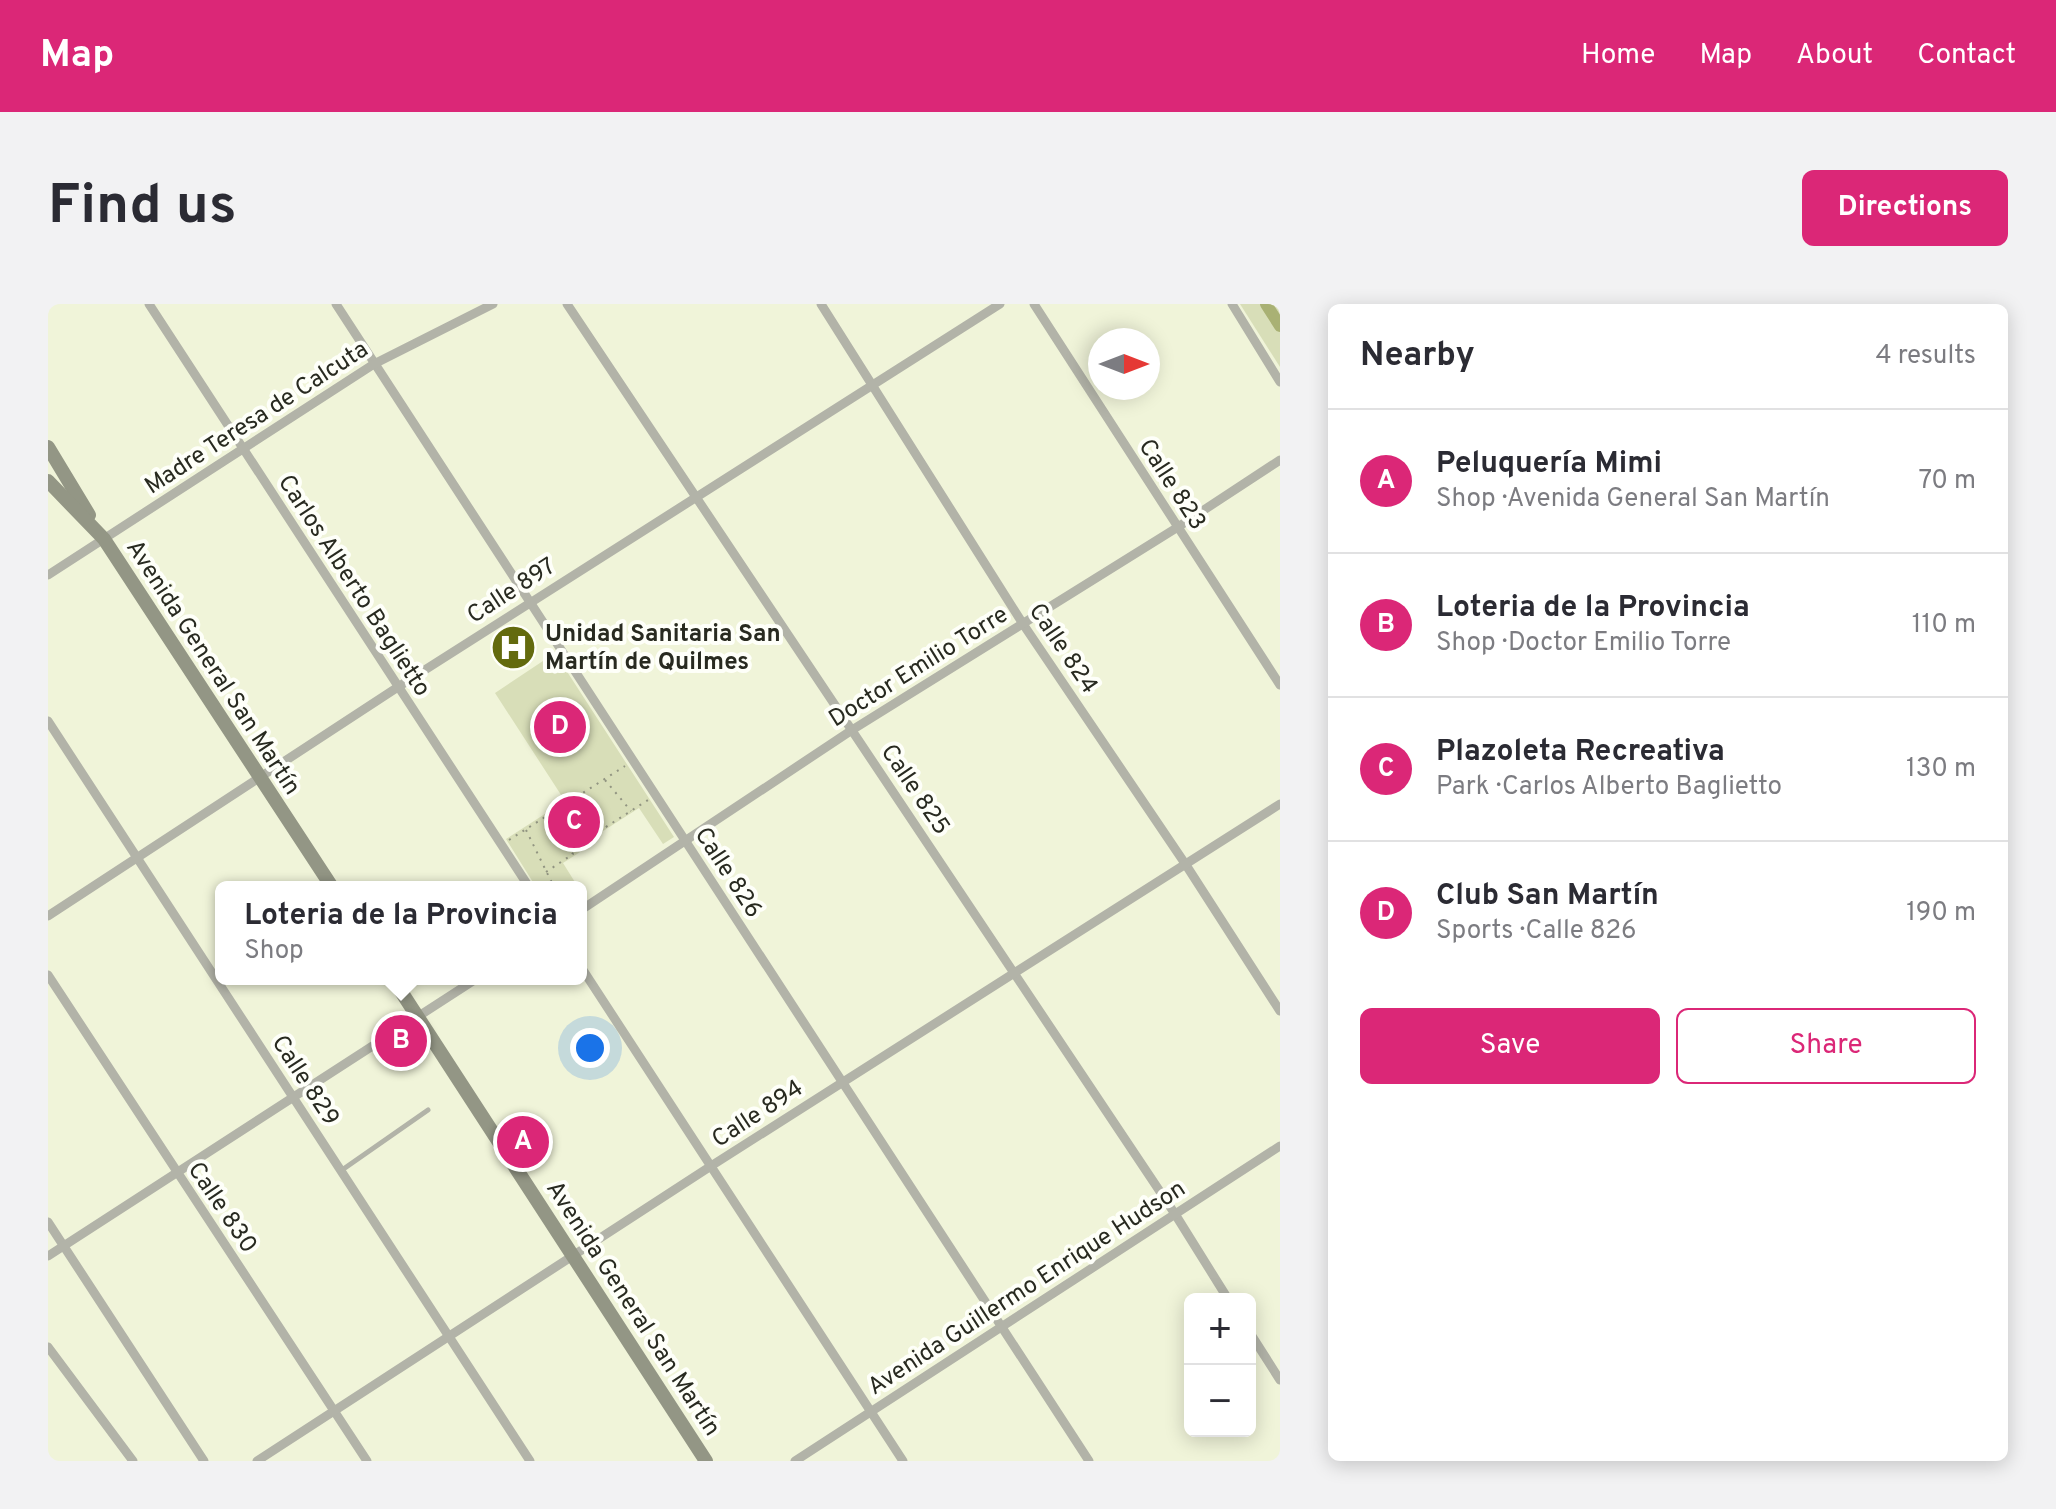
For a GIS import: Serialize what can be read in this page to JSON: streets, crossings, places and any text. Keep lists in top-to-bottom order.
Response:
{
  "streets": {
    "main road": ["Avenida General San Martín"],
    "street": [
      "Madre Teresa de Calcuta",
      "Calle 823",
      "Carlos Alberto Baglietto",
      "Calle 897",
      "Calle 824",
      "Doctor Emilio Torre",
      "Calle 825",
      "Calle 826",
      "Calle 829",
      "Calle 894",
      "Calle 830",
      "Avenida Guillermo Enrique Hudson"
    ]
  },
  "crossings": [
    ["Madre Teresa de Calcuta", "Carlos Alberto Baglietto"],
    ["Madre Teresa de Calcuta", "Avenida General San Martín"],
    ["Madre Teresa de Calcuta", "Calle 826"],
    ["Calle 823", "Doctor Emilio Torre"],
    ["Carlos Alberto Baglietto", "Calle 897"],
    ["Calle 897", "Calle 824"],
    ["Calle 897", "Avenida General San Martín"],
    ["Calle 897", "Calle 825"],
    ["Calle 897", "Calle 826"],
    ["Calle 897", "Calle 829"],
    ["Calle 824", "Doctor Emilio Torre"],
    ["Calle 824", "Calle 894"],
    ["Doctor Emilio Torre", "Calle 825"],
    ["Doctor Emilio Torre", "Calle 826"],
    ["Avenida General San Martín", "Calle 894"],
    ["Calle 825", "Calle 894"],
    ["Calle 825", "Avenida Guillermo Enrique Hudson"],
    ["Calle 826", "Calle 894"],
    ["Calle 826", "Avenida Guillermo Enrique Hudson"],
    ["Calle 829", "Calle 894"],
    ["Calle 894", "Calle 830"]
  ],
  "places": {
    "hospital": ["Unidad Sanitaria San Martín de Quilmes"]
  },
  "north": "right",
  "page": {
    "header": "Map",
    "nav": [
      "Home",
      "Map",
      "About",
      "Contact"
    ],
    "buttons": [
      "Directions",
      ["Save", "Share"]
    ],
    "title": "Find us",
    "heading": ["Nearby", "4 results"],
    "list": [
      {
        "mark": "A",
        "name": "Peluquería Mimi",
        "note": "Shop · Avenida General San Martín",
        "value": "70 m"
      },
      {
        "mark": "B",
        "name": "Loteria de la Provincia",
        "note": "Shop · Doctor Emilio Torre",
        "value": "110 m"
      },
      {
        "mark": "C",
        "name": "Plazoleta Recreativa",
        "note": "Park · Carlos Alberto Baglietto",
        "value": "130 m"
      },
      {
        "mark": "D",
        "name": "Club San Martín",
        "note": "Sports · Calle 826",
        "value": "190 m"
      }
    ],
    "pins": [
      "D",
      "C",
      "B",
      "A"
    ],
    "popup": ["Loteria de la Provincia", "Shop"],
    "map_buttons": ["+", "−"]
  }
}
